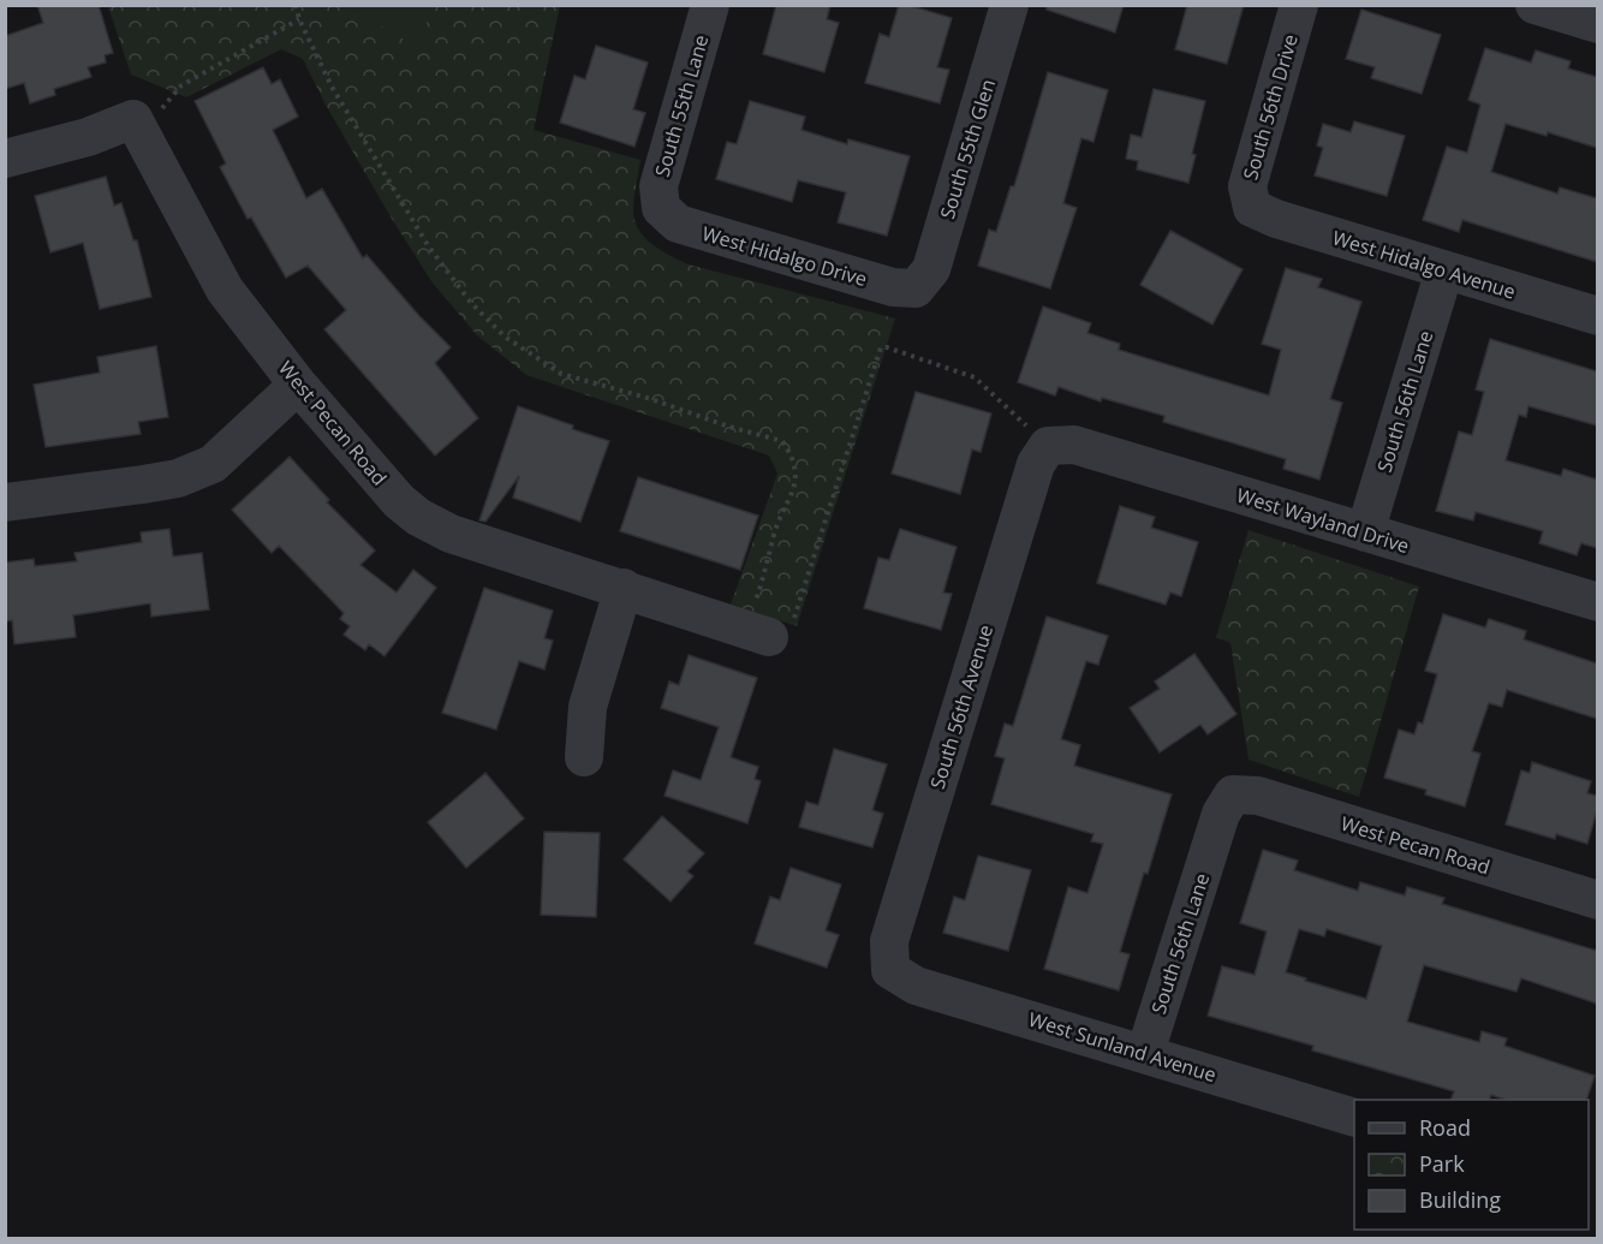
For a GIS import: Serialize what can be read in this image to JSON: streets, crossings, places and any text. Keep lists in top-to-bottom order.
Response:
{
  "streets": {
    "street": [
      "South 55th Lane",
      "South 56th Drive",
      "South 55th Glen",
      "West Hidalgo Drive",
      "West Hidalgo Avenue",
      "South 56th Lane",
      "West Pecan Road",
      "West Wayland Drive",
      "South 56th Avenue",
      "West Sunland Avenue"
    ]
  },
  "crossings": [
    ["South 55th Lane", "West Hidalgo Drive"],
    ["South 56th Drive", "West Hidalgo Avenue"],
    ["South 55th Glen", "West Hidalgo Drive"],
    ["West Hidalgo Avenue", "South 56th Lane"],
    ["South 56th Lane", "West Pecan Road"],
    ["South 56th Lane", "West Wayland Drive"],
    ["South 56th Lane", "West Sunland Avenue"],
    ["West Wayland Drive", "South 56th Avenue"],
    ["South 56th Avenue", "West Sunland Avenue"]
  ],
  "legend": ["Road", "Park", "Building"]
}
